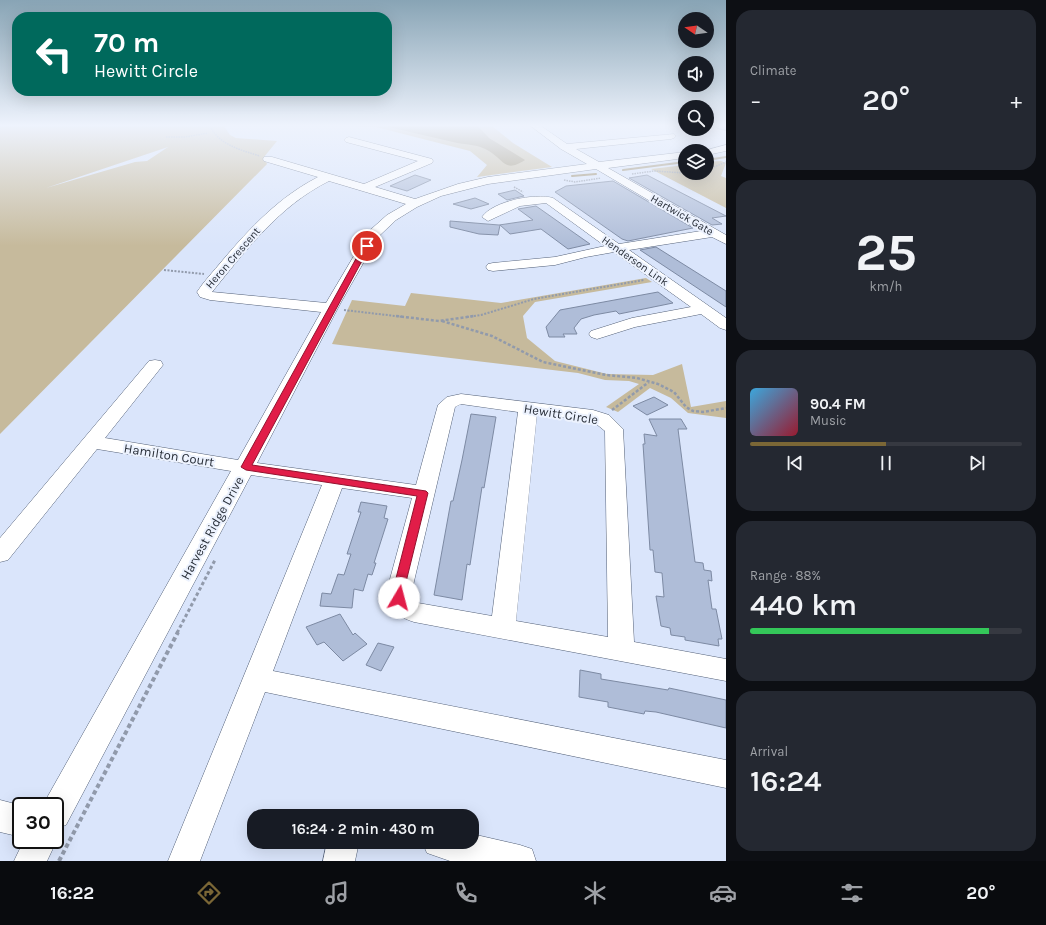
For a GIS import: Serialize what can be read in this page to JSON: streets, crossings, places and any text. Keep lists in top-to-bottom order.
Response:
{
  "streets": {
    "street": [
      "Hartwick Gate",
      "Heron Crescent",
      "Henderson Link",
      "Hewitt Circle",
      "Hamilton Court",
      "Harvest Ridge Drive"
    ]
  },
  "crossings": [
    ["Heron Crescent", "Harvest Ridge Drive"],
    ["Hamilton Court", "Harvest Ridge Drive"]
  ],
  "north": "left",
  "page": {
    "tile": [
      "Climate",
      ["25", "km/h"],
      ["Range · 88%", "440 km"],
      ["Arrival", "16:24"]
    ],
    "turn": ["70 m", "Hewitt Circle"],
    "heat": ["−", "20°", "+"],
    "song": ["90.4 FM", "Music"],
    "limit": "30",
    "trip": "16:24 · 2 min · 430 m",
    "tabs": ["16:22", "20°"]
  }
}
